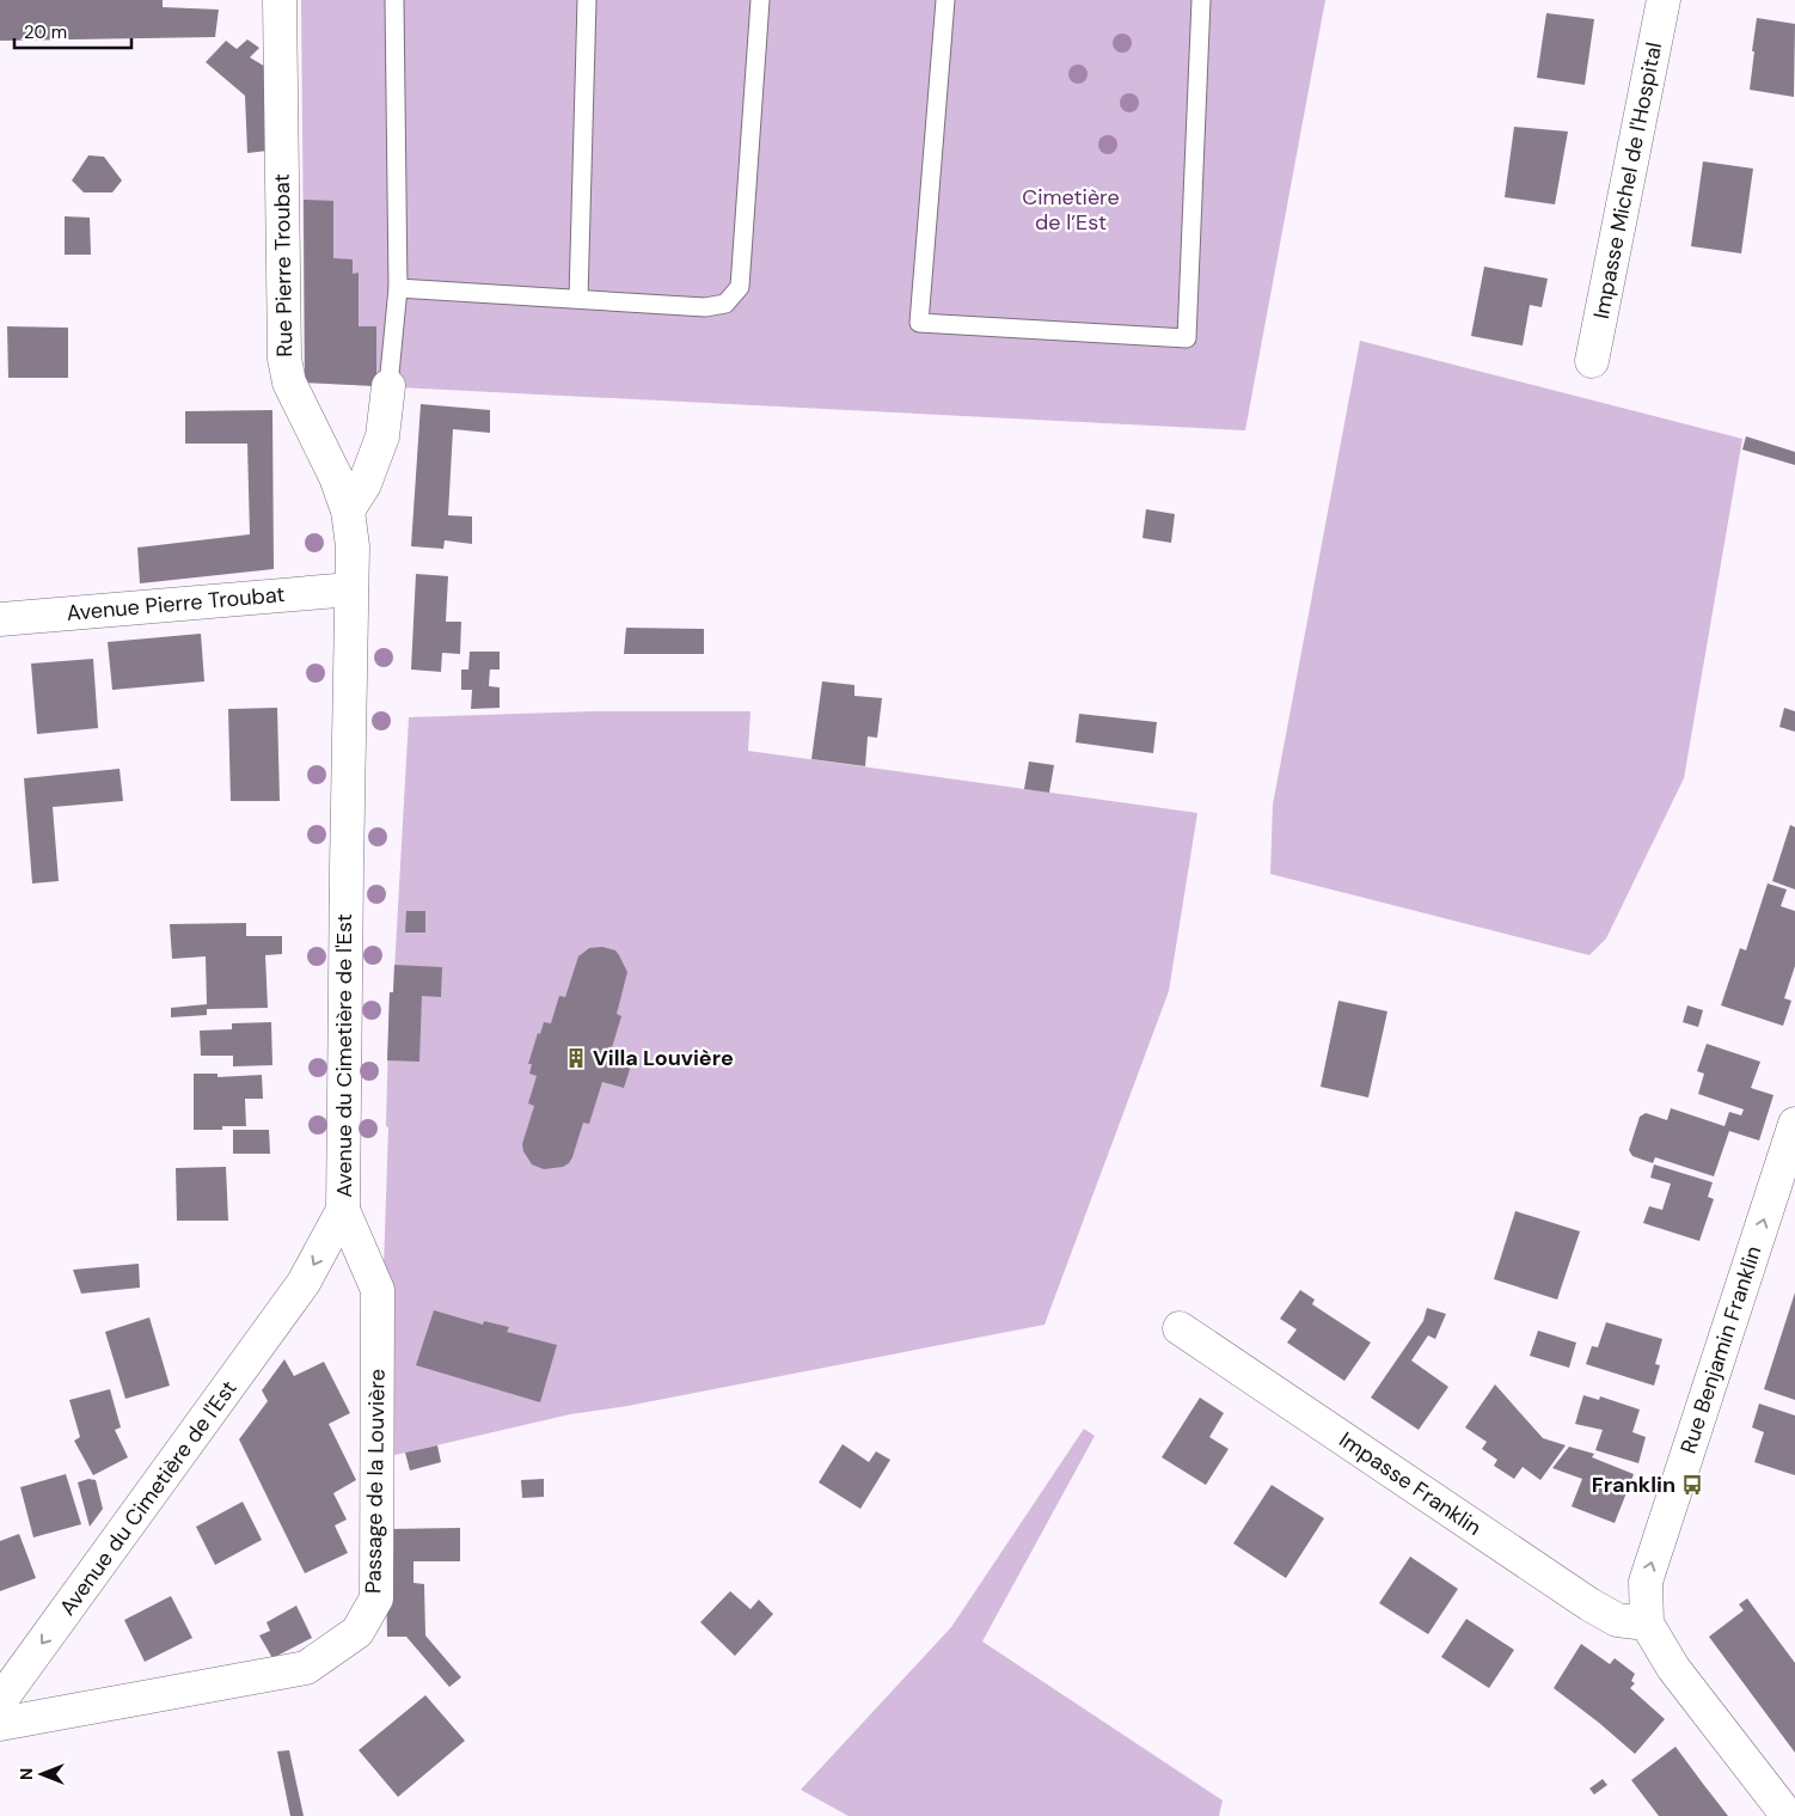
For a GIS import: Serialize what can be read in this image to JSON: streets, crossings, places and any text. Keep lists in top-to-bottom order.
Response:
{
  "streets": {
    "street": [
      "Impasse Michel de l'Hospital",
      "Rue Pierre Troubat",
      "Avenue Pierre Troubat",
      "Avenue du Cimetière de l'Est",
      "Rue Benjamin Franklin",
      "Passage de la Louvière",
      "Impasse Franklin"
    ]
  },
  "crossings": [
    ["Rue Pierre Troubat", "Avenue Pierre Troubat"],
    ["Rue Pierre Troubat", "Avenue du Cimetière de l'Est"],
    ["Avenue Pierre Troubat", "Avenue du Cimetière de l'Est"],
    ["Avenue du Cimetière de l'Est", "Passage de la Louvière"],
    ["Rue Benjamin Franklin", "Impasse Franklin"]
  ],
  "one_way": ["Avenue du Cimetière de l'Est", "Rue Benjamin Franklin"],
  "parks": ["Cimetière de l’Est"],
  "places": {
    "building": ["Villa Louvière"],
    "bus stop": ["Franklin"]
  },
  "scale_bar": "20 m",
  "north": "left"
}
